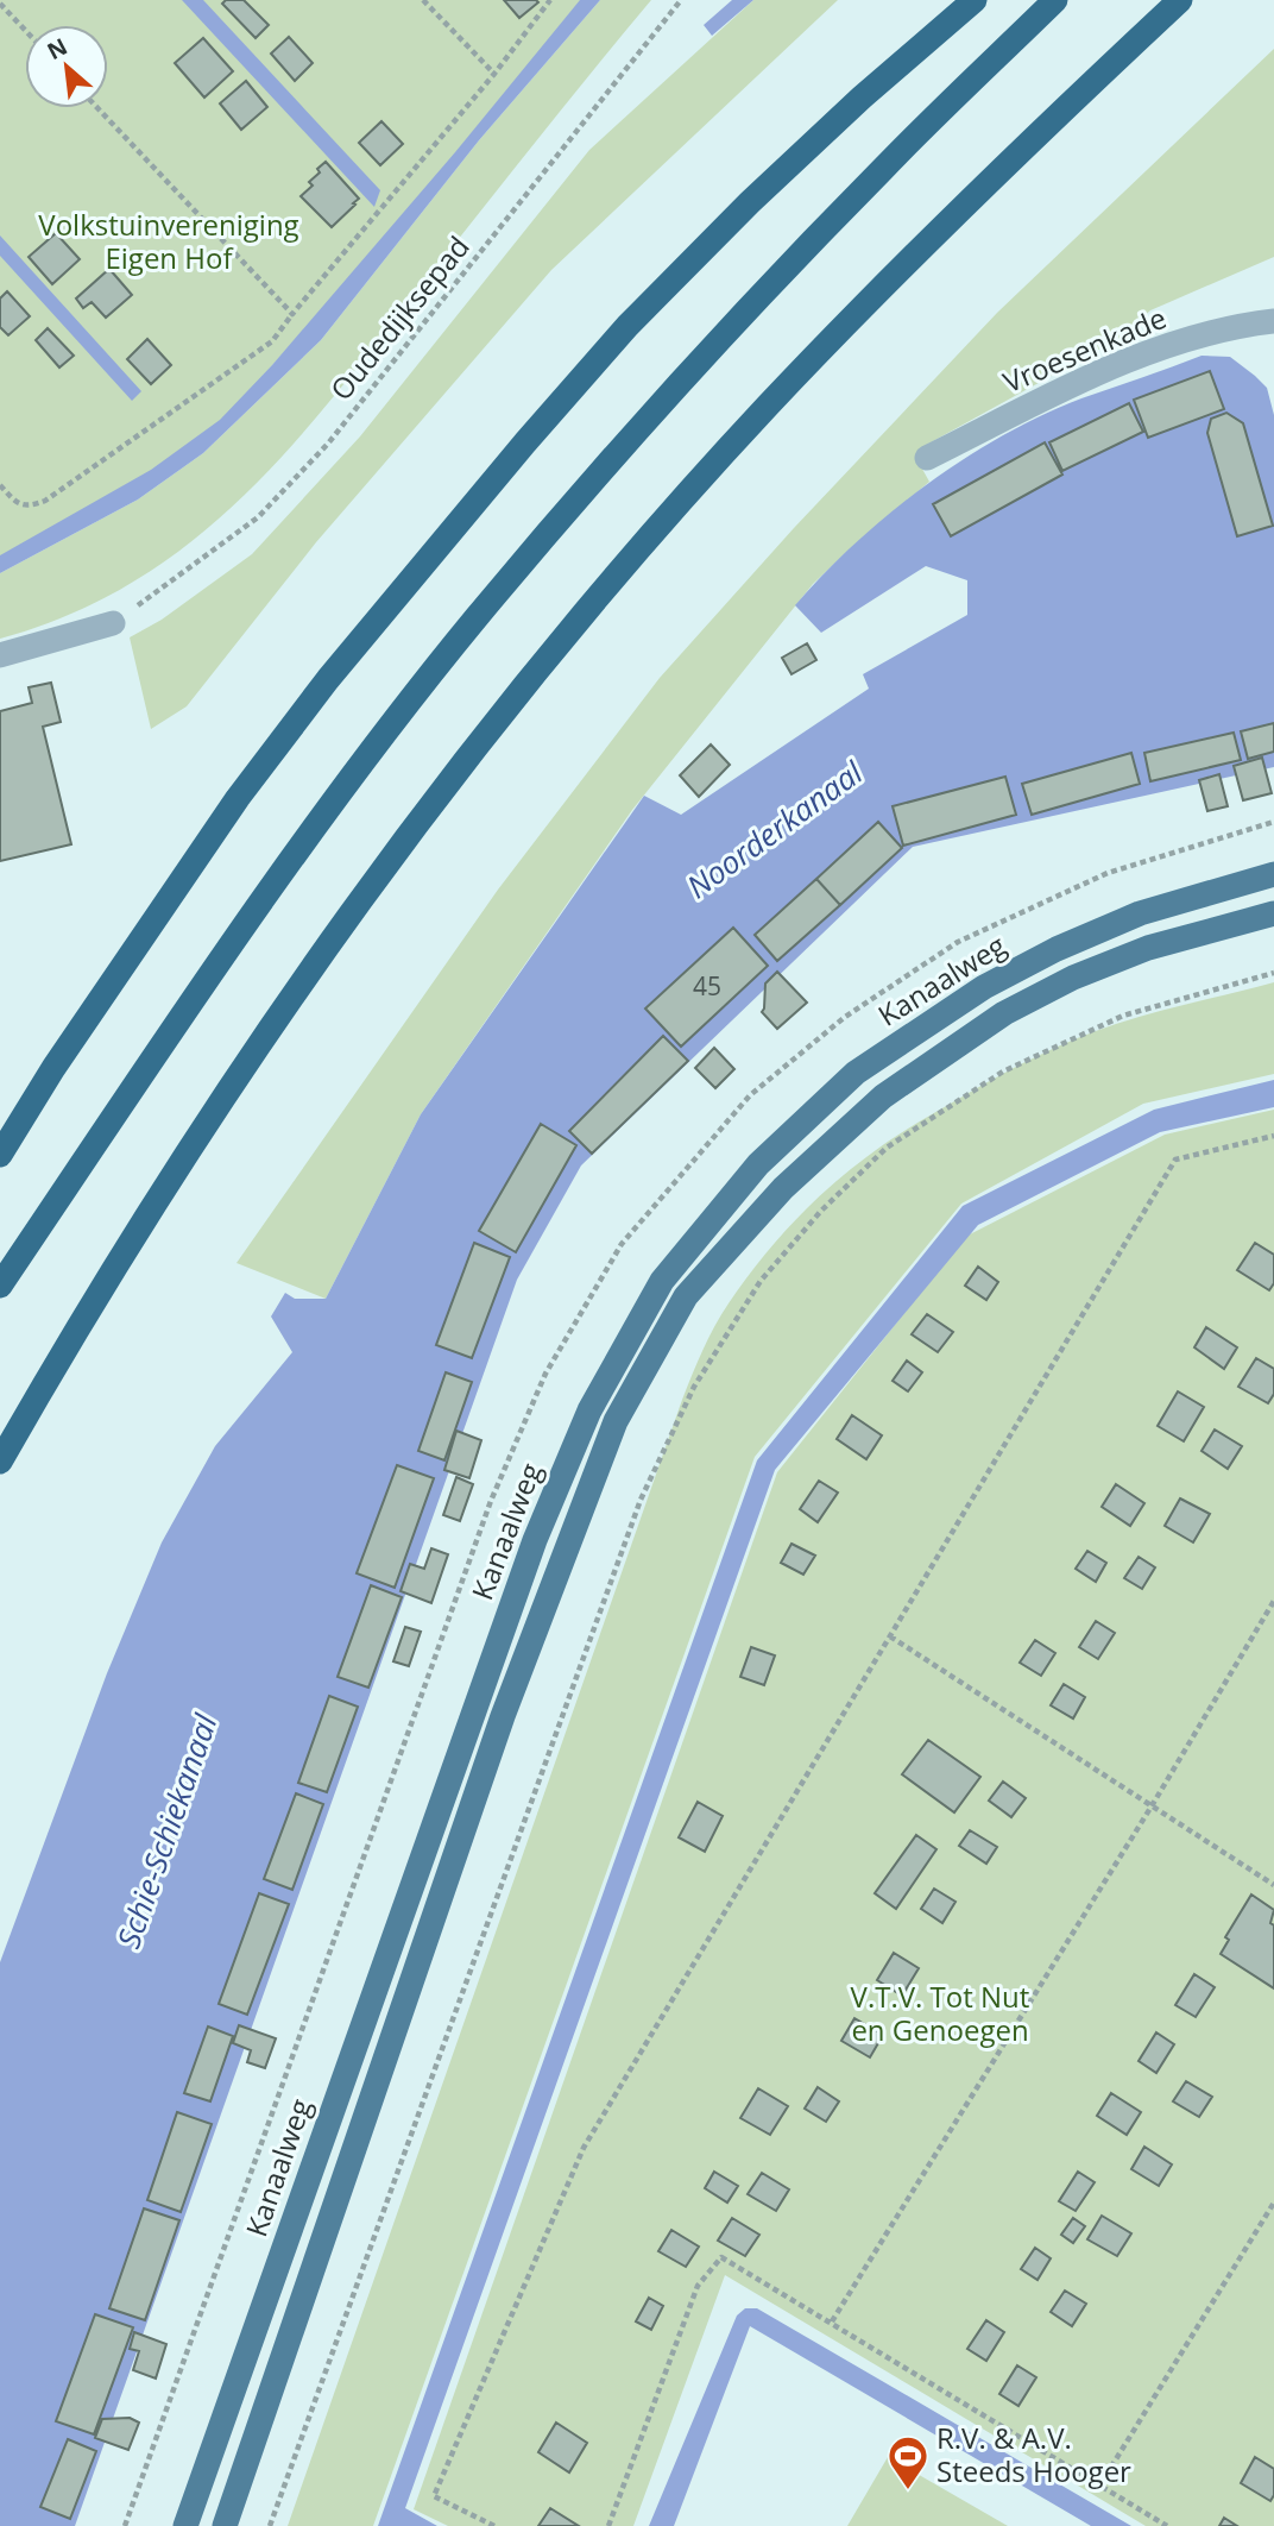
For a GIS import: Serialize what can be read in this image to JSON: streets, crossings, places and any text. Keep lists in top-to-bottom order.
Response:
{
  "streets": {
    "main road": ["Kanaalweg"],
    "street": ["Vroesenkade"],
    "path": ["Oudedijksepad"]
  },
  "water": ["Noorderkanaal", "Schie-Schiekanaal"],
  "parks": ["Volkstuinvereniging Eigen Hof", "V.T.V. Tot Nut en Genoegen"],
  "places": {
    "sports": ["R.V. & A.V. Steeds Hooger"]
  },
  "house_numbers": ["45"],
  "north": "top left"
}
